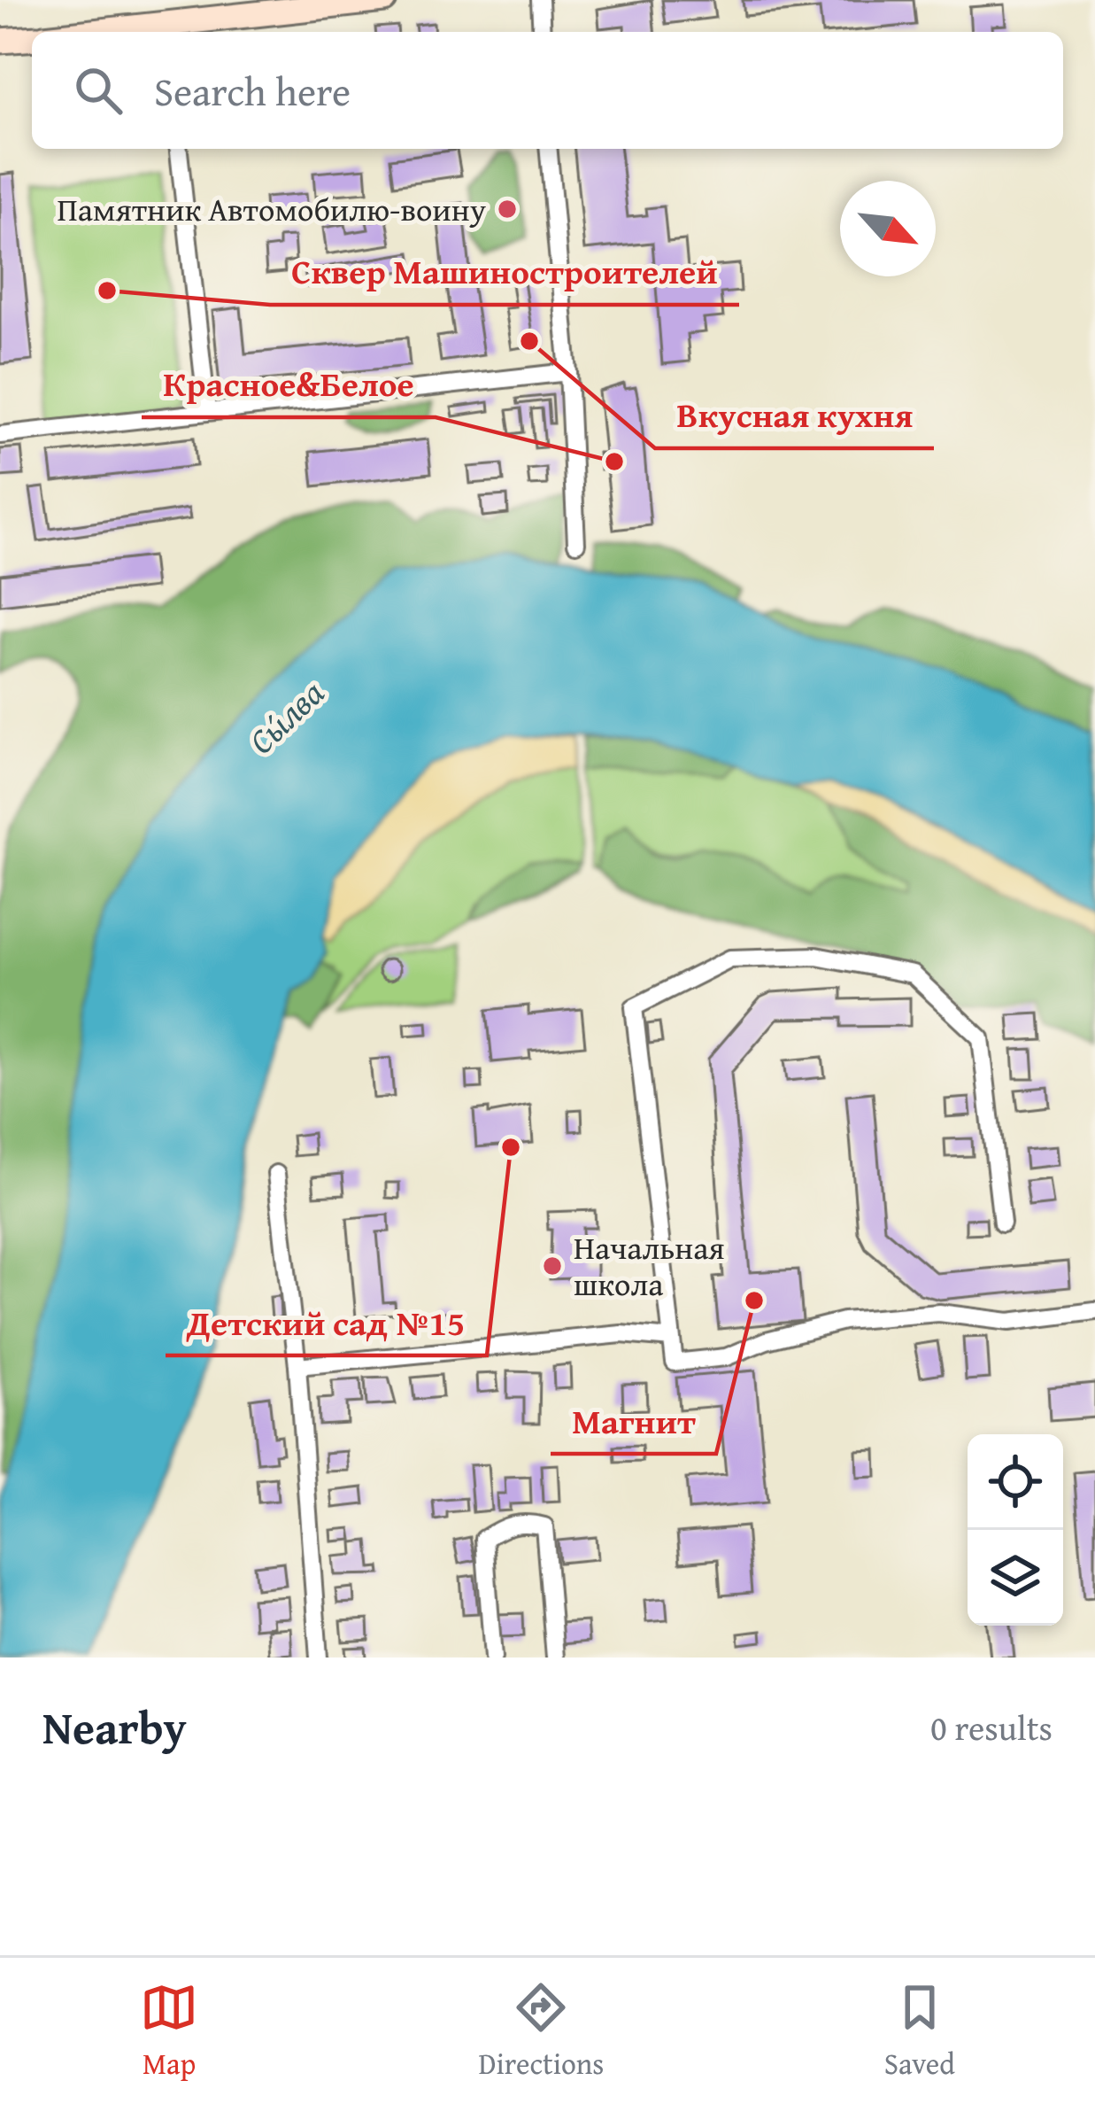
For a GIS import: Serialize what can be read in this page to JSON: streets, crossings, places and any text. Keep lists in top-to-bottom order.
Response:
{
  "water": ["Сы́лва"],
  "places": [
    "Памятник Автомобилю-воину",
    "Сквер Машиностроителей",
    "Вкусная кухня",
    "Красное&Белое",
    "Детский сад №15",
    "Начальная школа",
    "Магнит"
  ],
  "north": "bottom right",
  "page": {
    "search": "Search here",
    "heading": ["Nearby", "0 results"],
    "nav": ["Map", "Directions", "Saved"]
  }
}
